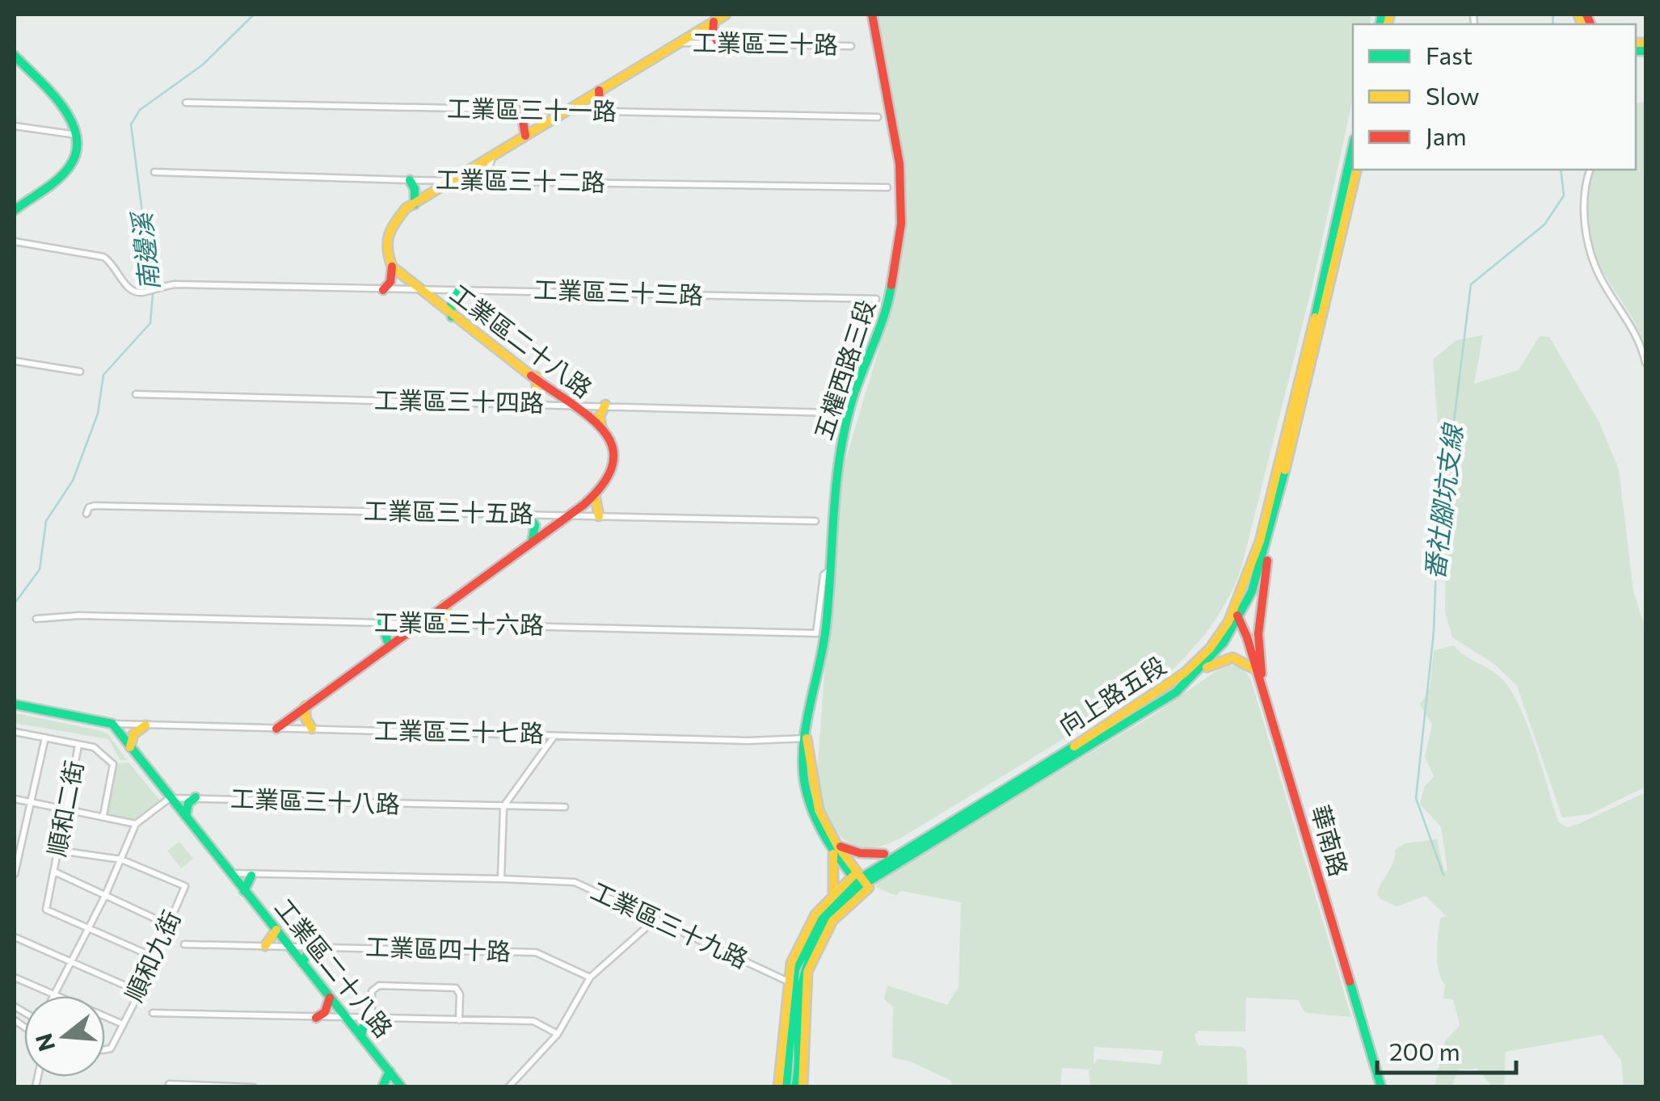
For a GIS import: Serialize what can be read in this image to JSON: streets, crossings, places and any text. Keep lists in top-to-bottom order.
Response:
{
  "streets": {
    "main road": [
      "工業區二十八路",
      "五權西路三段",
      "向上路五段",
      "華南路"
    ],
    "street": [
      "工業區三十路",
      "工業區三十一路",
      "工業區三十二路",
      "工業區三十三路",
      "工業區三十四路",
      "工業區三十五路",
      "工業區三十六路",
      "工業區三十七路",
      "工業區三十八路",
      "順和二街",
      "工業區三十九路",
      "工業區四十路",
      "順和九街"
    ]
  },
  "crossings": [
    ["工業區三十三路", "工業區二十八路"],
    ["工業區二十八路", "工業區三十四路"],
    ["工業區二十八路", "工業區三十五路"],
    ["工業區二十八路", "工業區三十六路"],
    ["工業區二十八路", "工業區三十七路"],
    ["工業區二十八路", "工業區三十八路"],
    ["工業區二十八路", "工業區三十九路"],
    ["工業區二十八路", "工業區四十路"],
    ["五權西路三段", "工業區三十六路"],
    ["五權西路三段", "向上路五段"],
    ["五權西路三段", "工業區三十七路"],
    ["向上路五段", "華南路"],
    ["向上路五段", "工業區三十九路"]
  ],
  "water": ["南邊溪", "番社腳坑支線"],
  "legend": ["Fast", "Slow", "Jam"],
  "scale_bar": "200 m",
  "north": "left"
}
